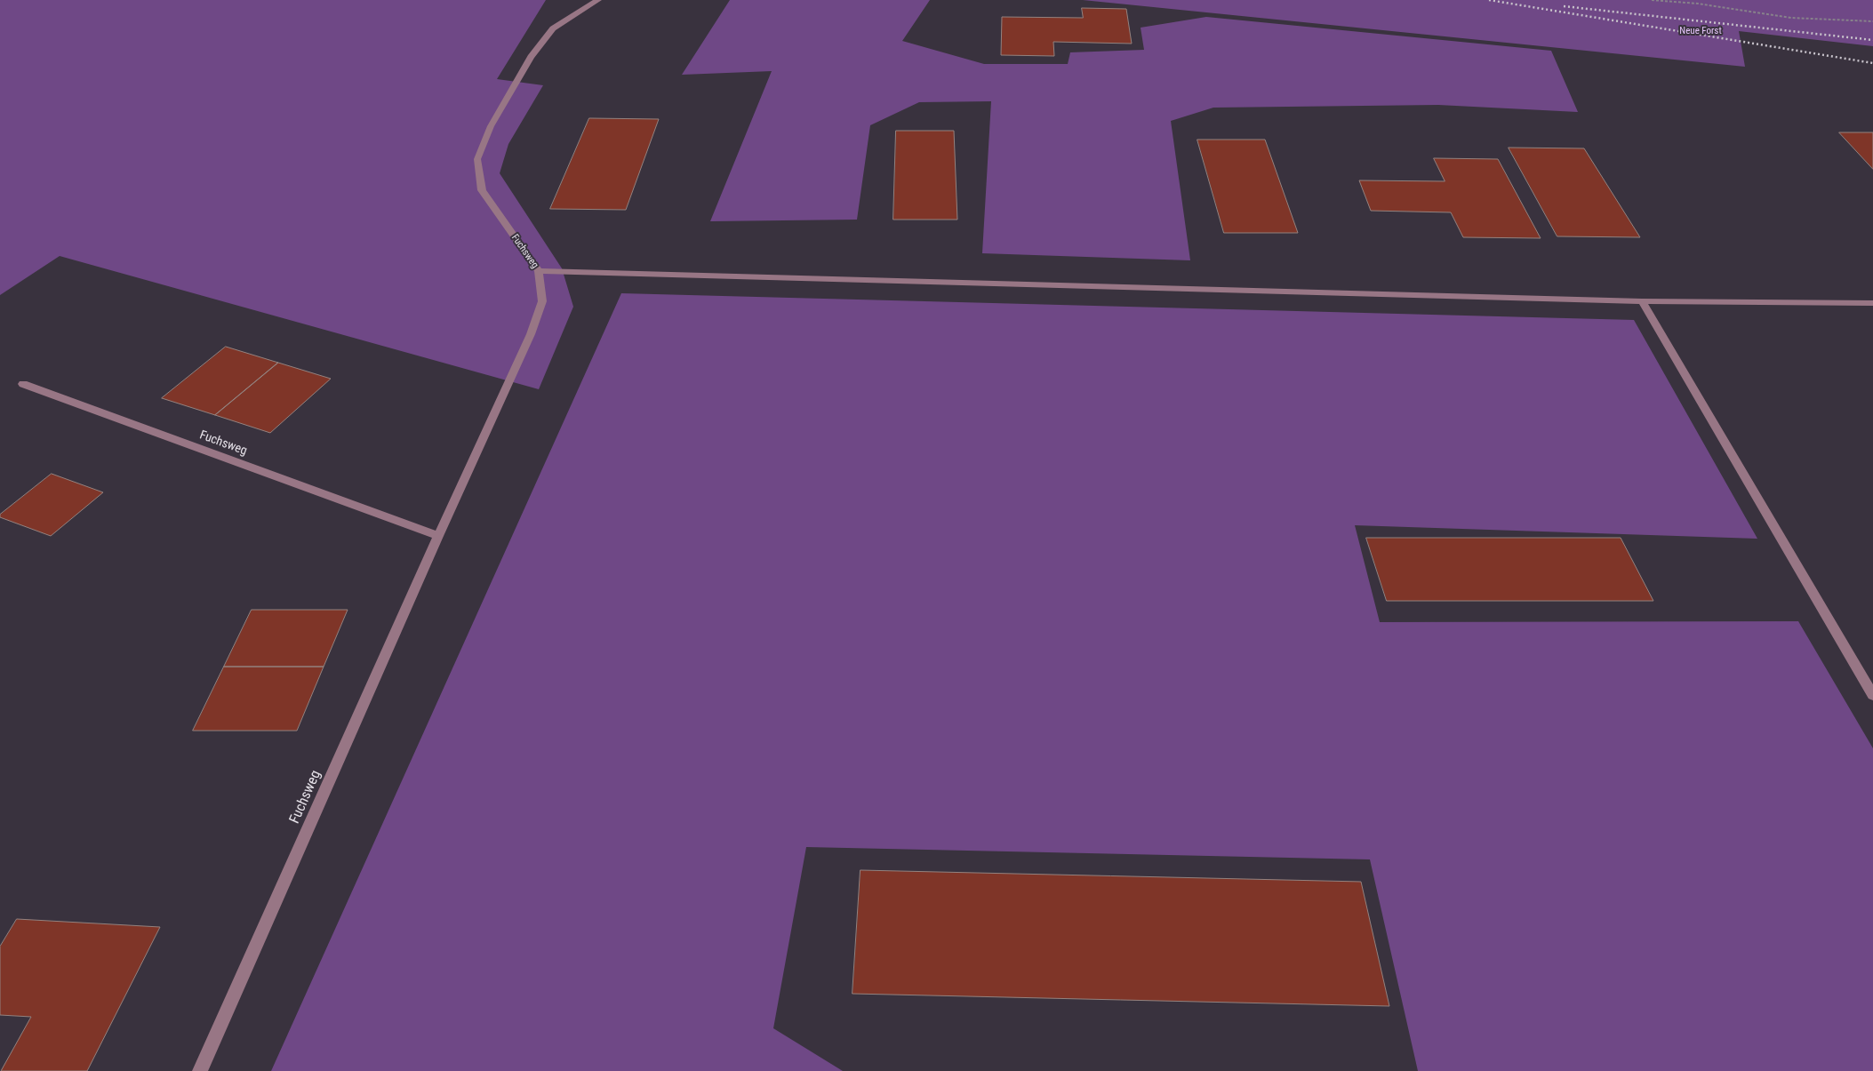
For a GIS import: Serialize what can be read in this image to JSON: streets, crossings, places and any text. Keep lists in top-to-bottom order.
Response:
{
  "streets": {
    "street": ["Fuchsweg"]
  },
  "parks": ["Neue Forst"]
}
